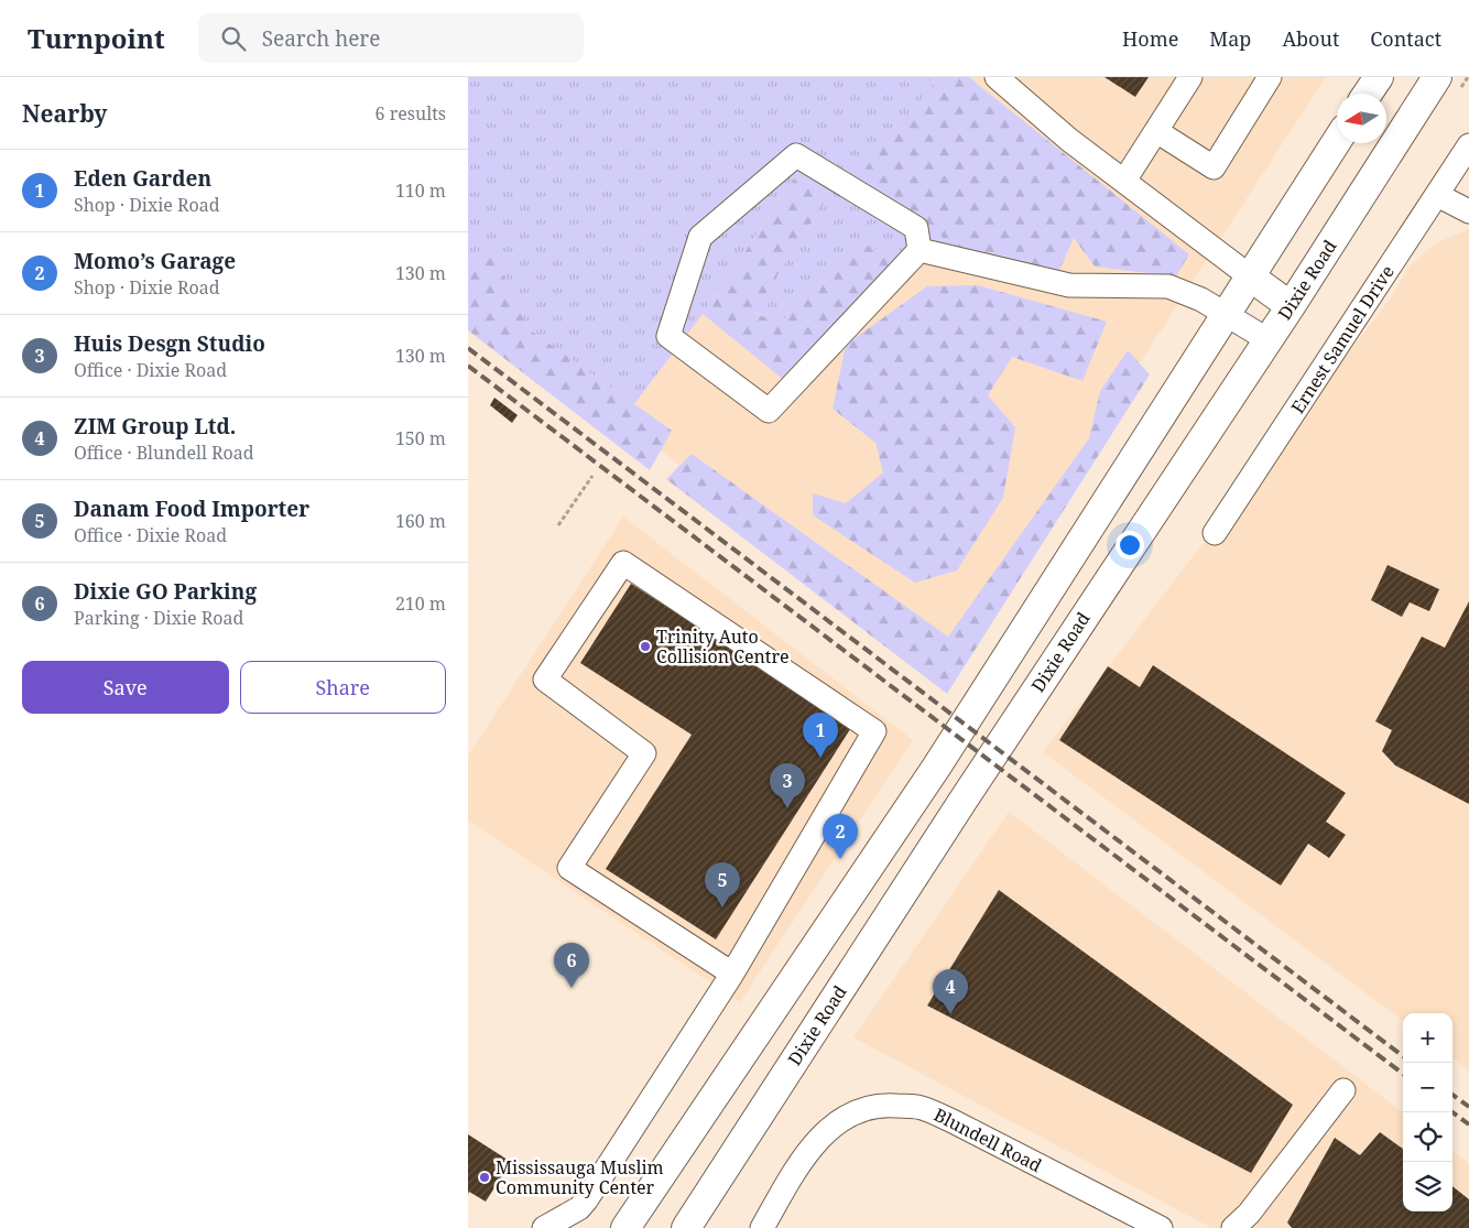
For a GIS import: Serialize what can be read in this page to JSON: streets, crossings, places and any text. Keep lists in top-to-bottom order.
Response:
{
  "streets": {
    "main road": ["Dixie Road"],
    "street": ["Ernest Samuel Drive", "Blundell Road"]
  },
  "places": ["Trinity Auto Collision Centre", "Mississauga Muslim Community Center"],
  "north": "left",
  "page": {
    "header": "Turnpoint",
    "search": "Search here",
    "nav": [
      "Home",
      "Map",
      "About",
      "Contact"
    ],
    "heading": ["Nearby", "6 results"],
    "list": [
      {
        "mark": "1",
        "name": "Eden Garden",
        "note": "Shop · Dixie Road",
        "value": "110 m"
      },
      {
        "mark": "2",
        "name": "Momo’s Garage",
        "note": "Shop · Dixie Road",
        "value": "130 m"
      },
      {
        "mark": "3",
        "name": "Huis Desgn Studio",
        "note": "Office · Dixie Road",
        "value": "130 m"
      },
      {
        "mark": "4",
        "name": "ZIM Group Ltd.",
        "note": "Office · Blundell Road",
        "value": "150 m"
      },
      {
        "mark": "5",
        "name": "Danam Food Importer",
        "note": "Office · Dixie Road",
        "value": "160 m"
      },
      {
        "mark": "6",
        "name": "Dixie GO Parking",
        "note": "Parking · Dixie Road",
        "value": "210 m"
      }
    ],
    "buttons": ["Save", "Share"],
    "pins": [
      "1",
      "3",
      "2",
      "5",
      "6",
      "4"
    ],
    "map_buttons": ["+", "−"]
  }
}
